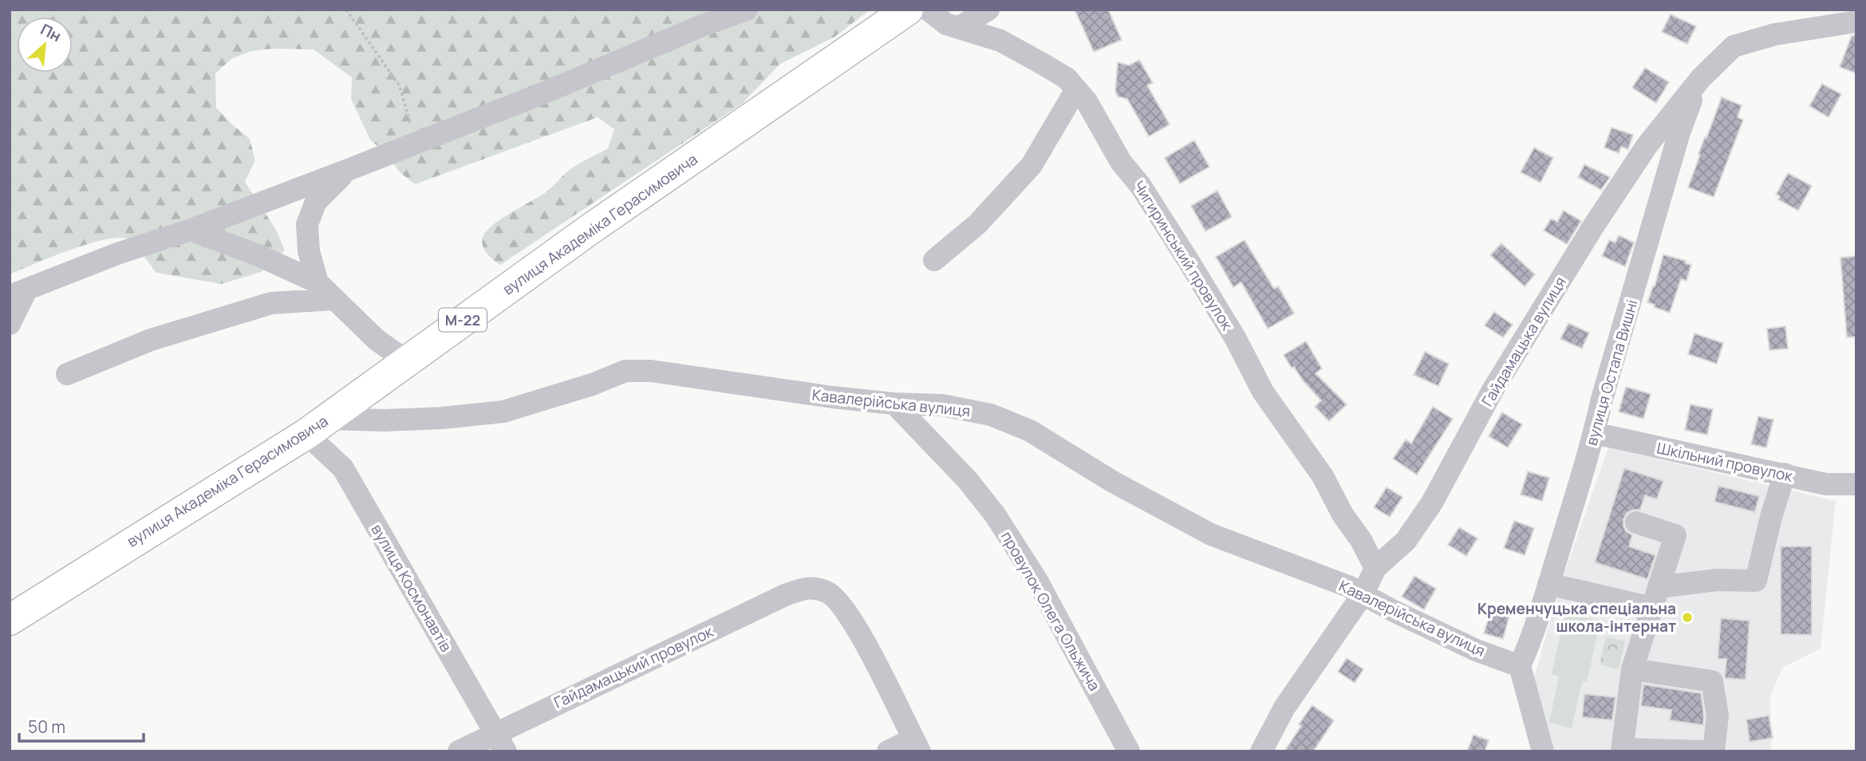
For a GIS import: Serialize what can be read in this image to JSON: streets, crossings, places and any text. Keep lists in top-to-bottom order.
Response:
{
  "streets": {
    "highway": ["вулиця Академіка Герасимовича", "М-22"],
    "street": [
      "Чигиринський провулок",
      "Гайдамацька вулиця",
      "вулиця Остапа Вишні",
      "Кавалерійська вулиця",
      "Шкільний провулок",
      "вулиця Космонавтів",
      "провулок Олега Ольжича",
      "Гайдамацький провулок"
    ]
  },
  "crossings": [
    ["вулиця Академіка Герасимовича", "Кавалерійська вулиця"],
    ["вулиця Академіка Герасимовича", "вулиця Космонавтів"],
    ["Чигиринський провулок", "Гайдамацька вулиця"],
    ["Гайдамацька вулиця", "вулиця Остапа Вишні"],
    ["Гайдамацька вулиця", "Кавалерійська вулиця"],
    ["вулиця Остапа Вишні", "Кавалерійська вулиця"],
    ["вулиця Остапа Вишні", "Шкільний провулок"],
    ["Кавалерійська вулиця", "вулиця Космонавтів"],
    ["Кавалерійська вулиця", "провулок Олега Ольжича"],
    ["вулиця Космонавтів", "Гайдамацький провулок"]
  ],
  "places": ["Кременчуцька спеціальна школа-інтернат"],
  "scale_bar": "50 m",
  "north": "top right"
}
